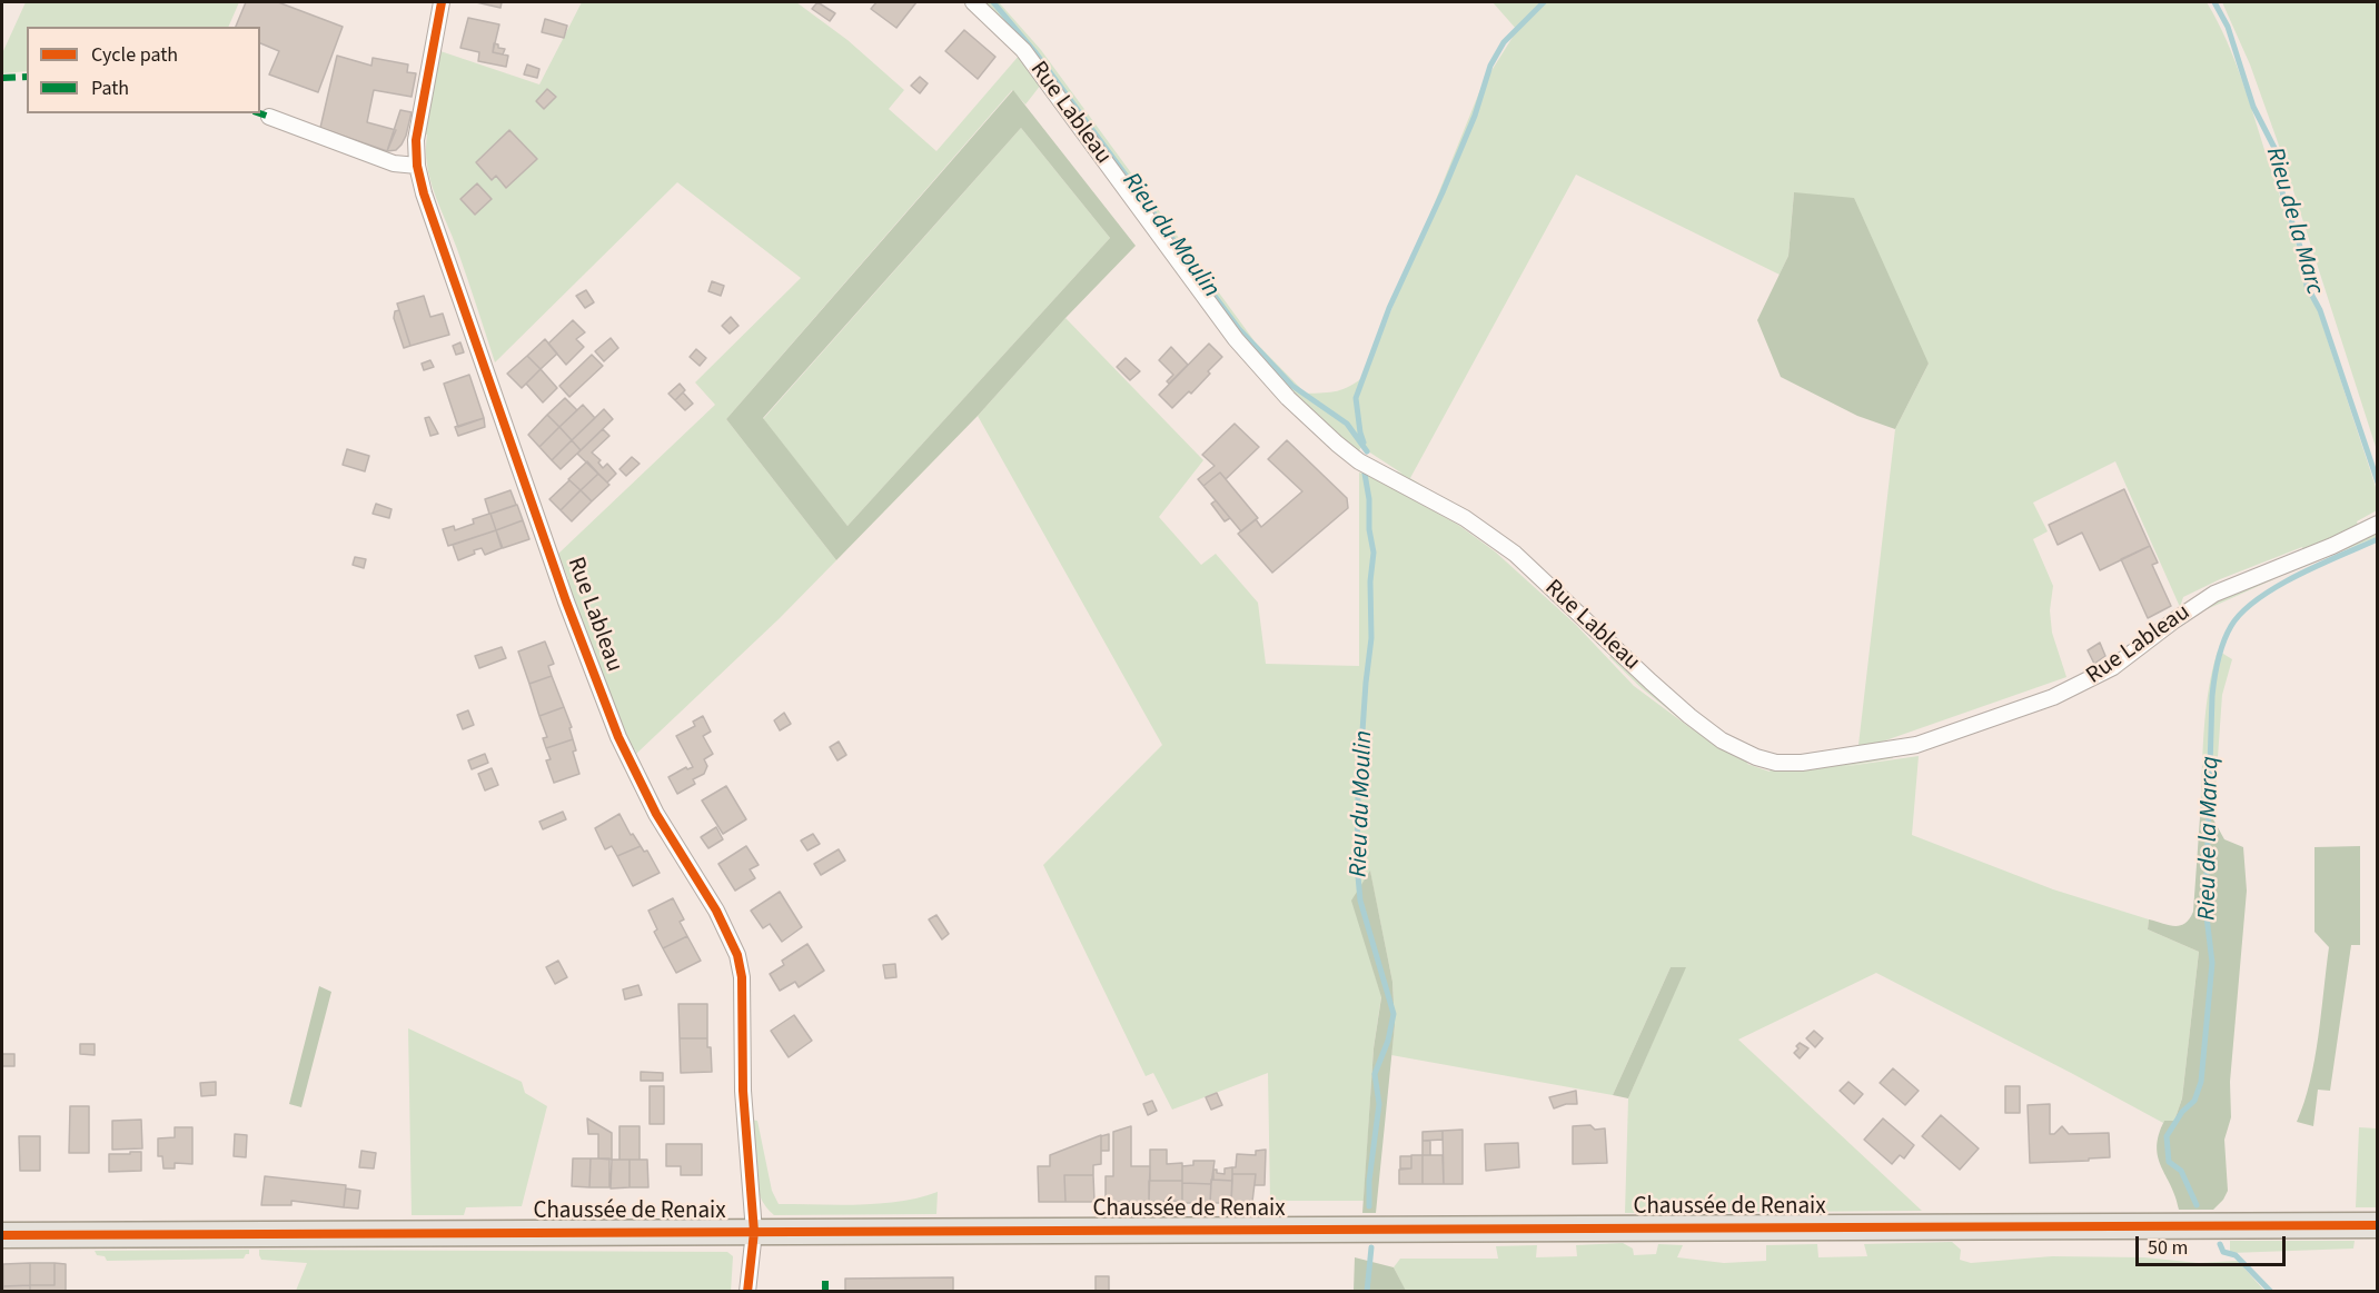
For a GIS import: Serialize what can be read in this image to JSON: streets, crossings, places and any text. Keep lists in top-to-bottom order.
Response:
{
  "streets": {
    "main road": ["Chaussée de Renaix"],
    "street": ["Rue Lableau"]
  },
  "crossings": [
    ["Rue Lableau", "Chaussée de Renaix"]
  ],
  "water": ["Rieu de la Marc", "Rieu du Moulin", "Rieu de la Marcq"],
  "legend": ["Cycle path", "Path"],
  "scale_bar": "50 m"
}
